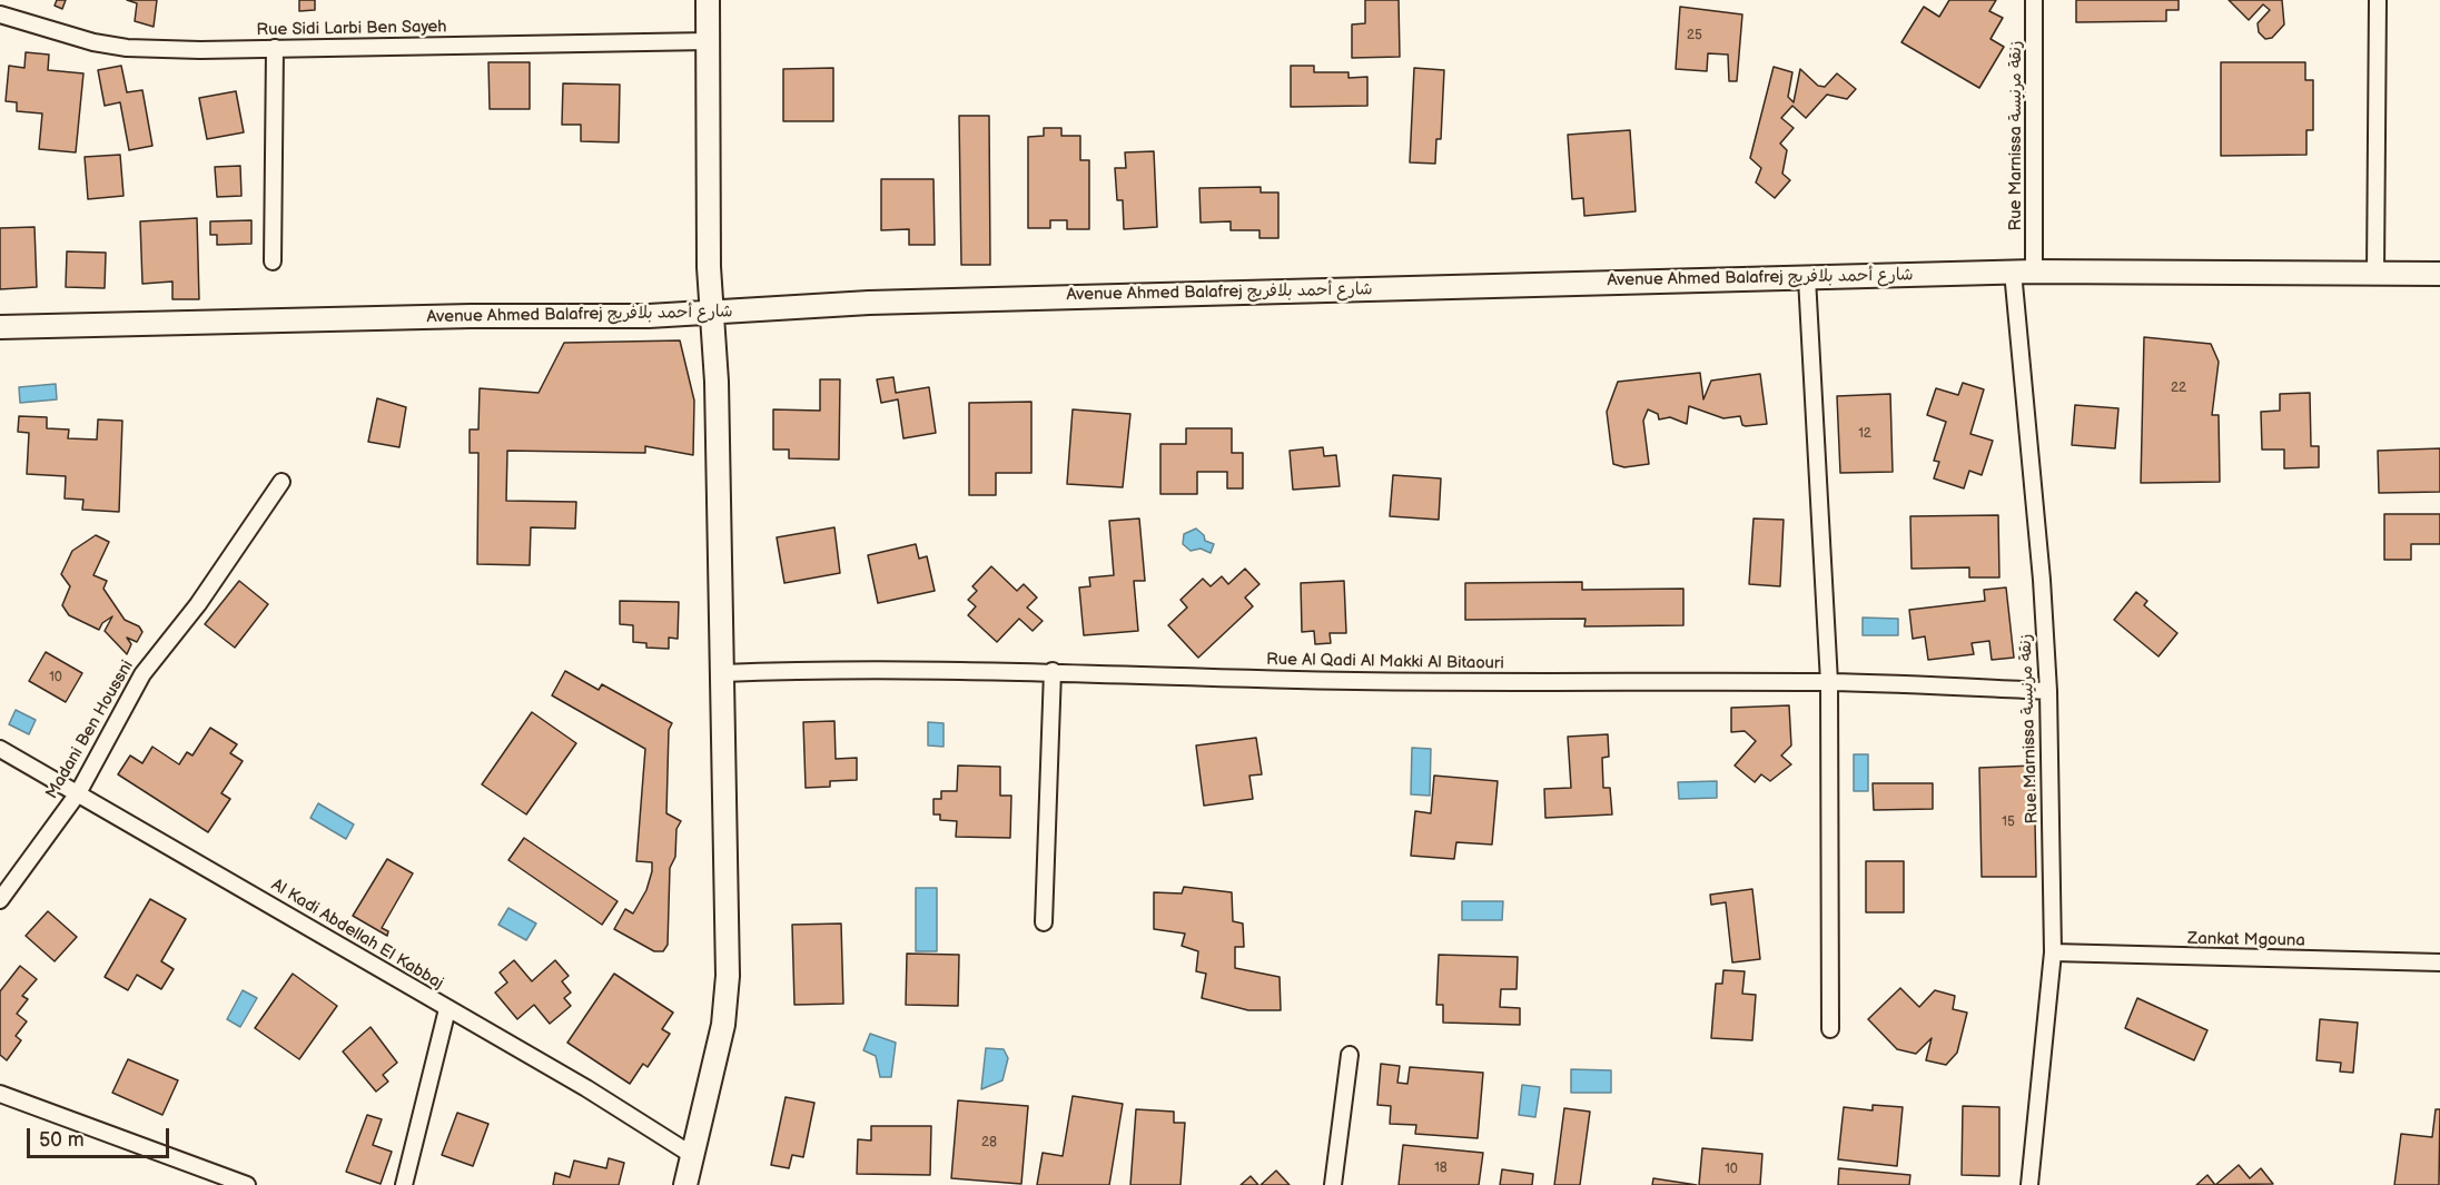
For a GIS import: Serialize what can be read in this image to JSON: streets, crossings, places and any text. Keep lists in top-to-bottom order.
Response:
{
  "streets": {
    "main road": ["Avenue Ahmed Balafrej شارع أحمد بلافريج"],
    "street": [
      "Rue Sidi Larbi Ben Sayeh",
      "Rue Marnissa زنقة مرنيسة",
      "Rue Al Qadi Al Makki Al Bitaouri",
      "Madani Ben Houssni",
      "Al Kadi Abdellah El Kabbaj",
      "Zankat Mgouna"
    ]
  },
  "crossings": [
    ["Rue Marnissa زنقة مرنيسة", "Avenue Ahmed Balafrej شارع أحمد بلافريج"],
    ["Rue Marnissa زنقة مرنيسة", "Rue Al Qadi Al Makki Al Bitaouri"],
    ["Rue Marnissa زنقة مرنيسة", "Zankat Mgouna"],
    ["Madani Ben Houssni", "Al Kadi Abdellah El Kabbaj"]
  ],
  "house_numbers": [
    "25",
    "22",
    "12",
    "10",
    "15",
    "28",
    "18",
    "10"
  ],
  "scale_bar": "50 m"
}
